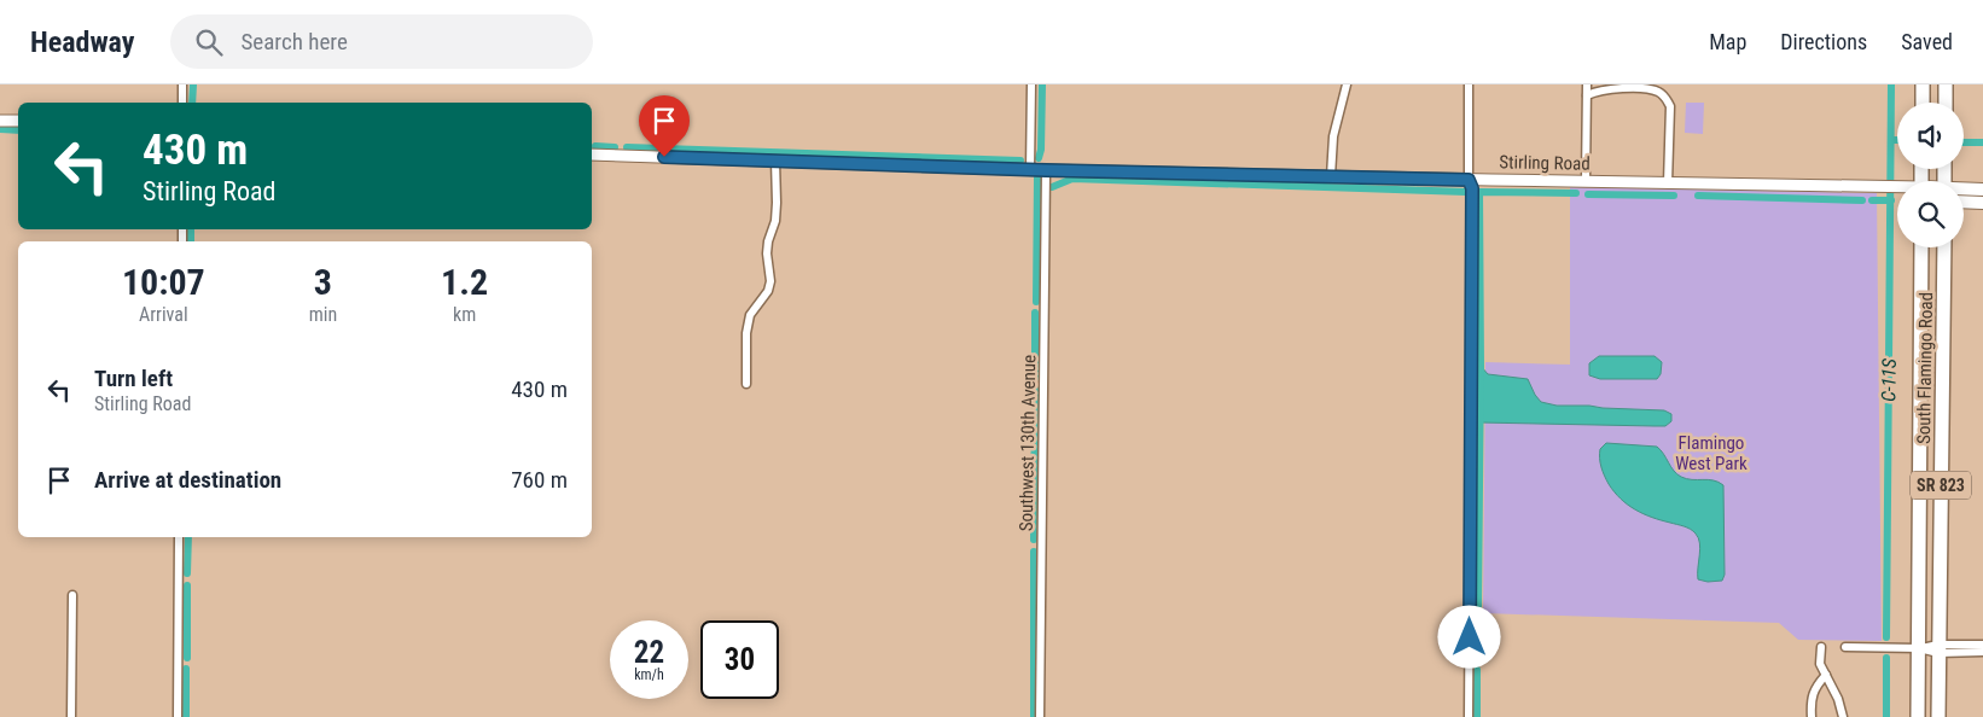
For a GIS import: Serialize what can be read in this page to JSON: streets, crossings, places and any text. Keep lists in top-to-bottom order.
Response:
{
  "streets": {
    "highway": ["South Flamingo Road", "SR 823"],
    "main road": ["Stirling Road"],
    "street": ["Southwest 130th Avenue"]
  },
  "crossings": [
    ["Stirling Road", "Southwest 130th Avenue"]
  ],
  "water": ["C-11S"],
  "parks": ["Flamingo West Park"],
  "page": {
    "header": "Headway",
    "search": "Search here",
    "nav": ["Map", "Directions", "Saved"],
    "turn": ["430 m", "Stirling Road"],
    "eta": [
      "10:07",
      "Arrival",
      "3",
      "min",
      "1.2",
      "km"
    ],
    "list": [
      {
        "name": "Turn left",
        "note": "Stirling Road",
        "value": "430 m"
      },
      {
        "name": "Arrive at destination",
        "value": "760 m"
      }
    ],
    "speed": "22 km/h",
    "limit": "30"
  }
}
